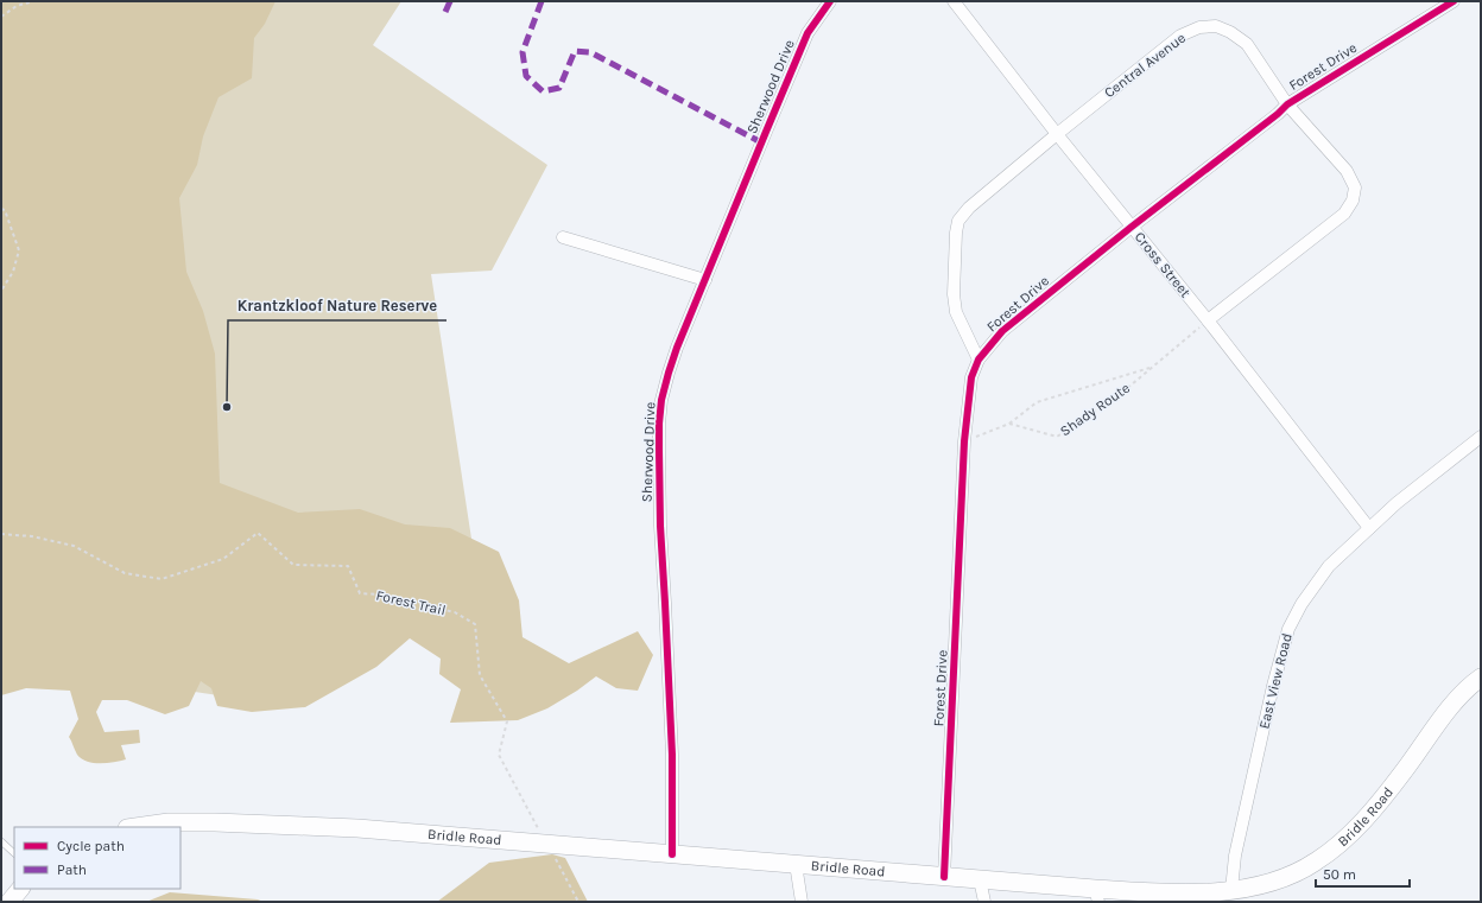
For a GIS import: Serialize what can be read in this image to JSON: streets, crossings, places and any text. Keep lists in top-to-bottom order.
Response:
{
  "streets": {
    "main road": ["Bridle Road"],
    "street": [
      "Central Avenue",
      "Forest Drive",
      "Sherwood Drive",
      "Cross Street",
      "East View Road"
    ],
    "path": ["Shady Route", "Forest Trail"]
  },
  "crossings": [
    ["Central Avenue", "Forest Drive"],
    ["Central Avenue", "Cross Street"],
    ["Central Avenue", "Shady Route"],
    ["Forest Drive", "Cross Street"],
    ["Forest Drive", "Bridle Road"],
    ["Sherwood Drive", "Bridle Road"],
    ["Cross Street", "Shady Route"],
    ["Cross Street", "East View Road"],
    ["Forest Trail", "Bridle Road"],
    ["East View Road", "Bridle Road"]
  ],
  "places": ["Krantzkloof Nature Reserve"],
  "legend": ["Cycle path", "Path"],
  "scale_bar": "50 m"
}
